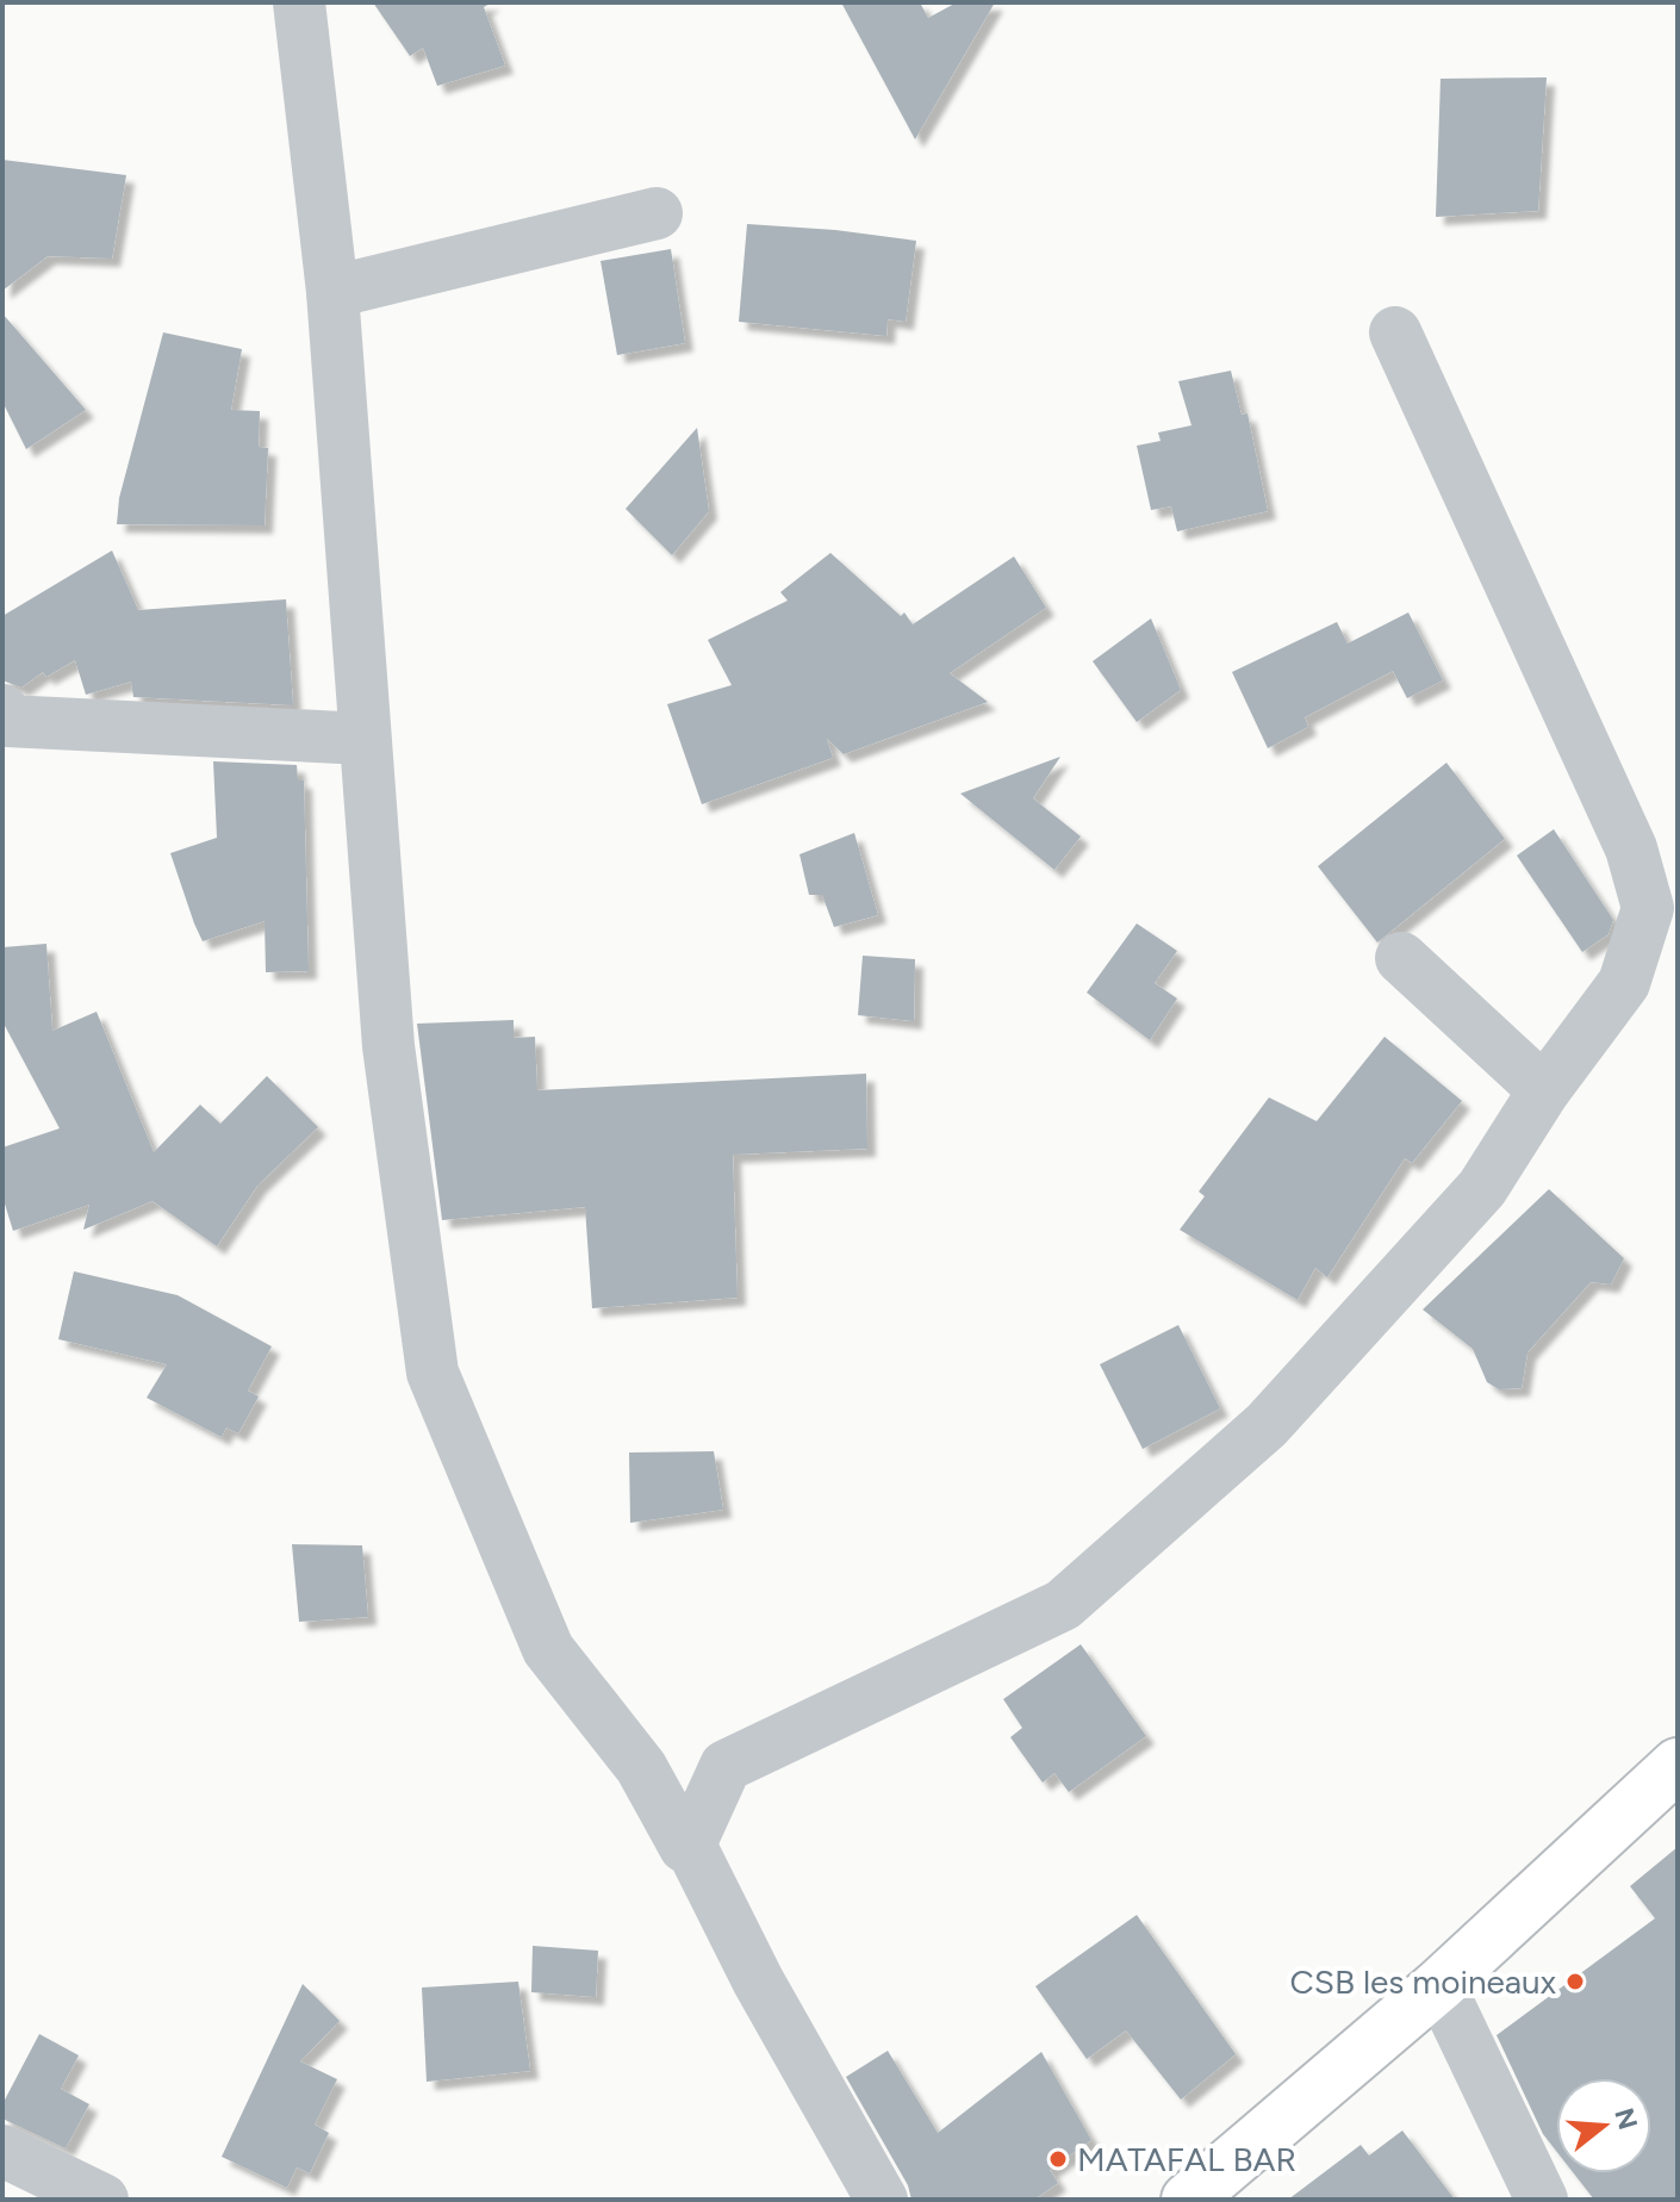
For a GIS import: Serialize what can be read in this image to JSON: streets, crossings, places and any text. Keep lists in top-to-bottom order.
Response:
{
  "places": ["CSB les moineaux", "MATAFAL BAR"],
  "north": "right"
}
